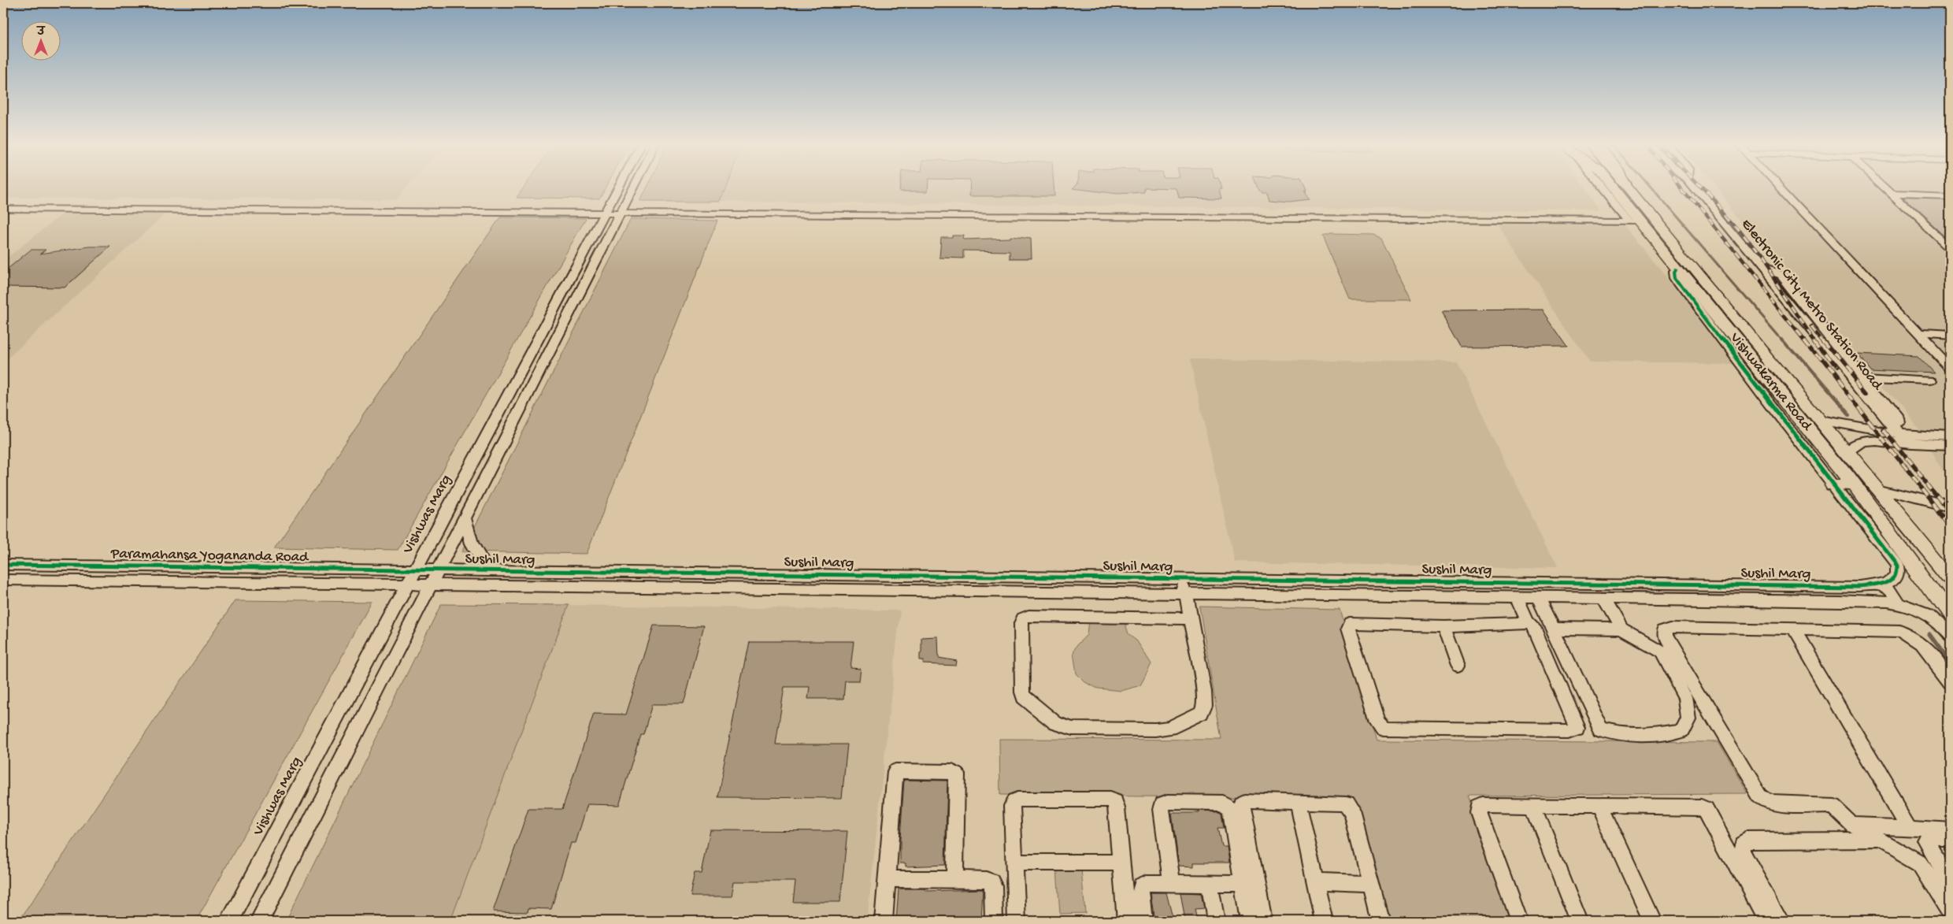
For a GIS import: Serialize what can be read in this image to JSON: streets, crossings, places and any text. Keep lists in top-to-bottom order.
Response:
{
  "streets": {
    "main road": ["Vishwakarma Road"],
    "street": [
      "Electronic City Metro Station Road",
      "Vishwas Marg",
      "Paramahansa Yogananda Road",
      "Sushil Marg"
    ]
  },
  "crossings": [
    ["Vishwakarma Road", "Sushil Marg"],
    ["Vishwas Marg", "Paramahansa Yogananda Road"],
    ["Vishwas Marg", "Sushil Marg"],
    ["Paramahansa Yogananda Road", "Sushil Marg"]
  ],
  "north": "top"
}
